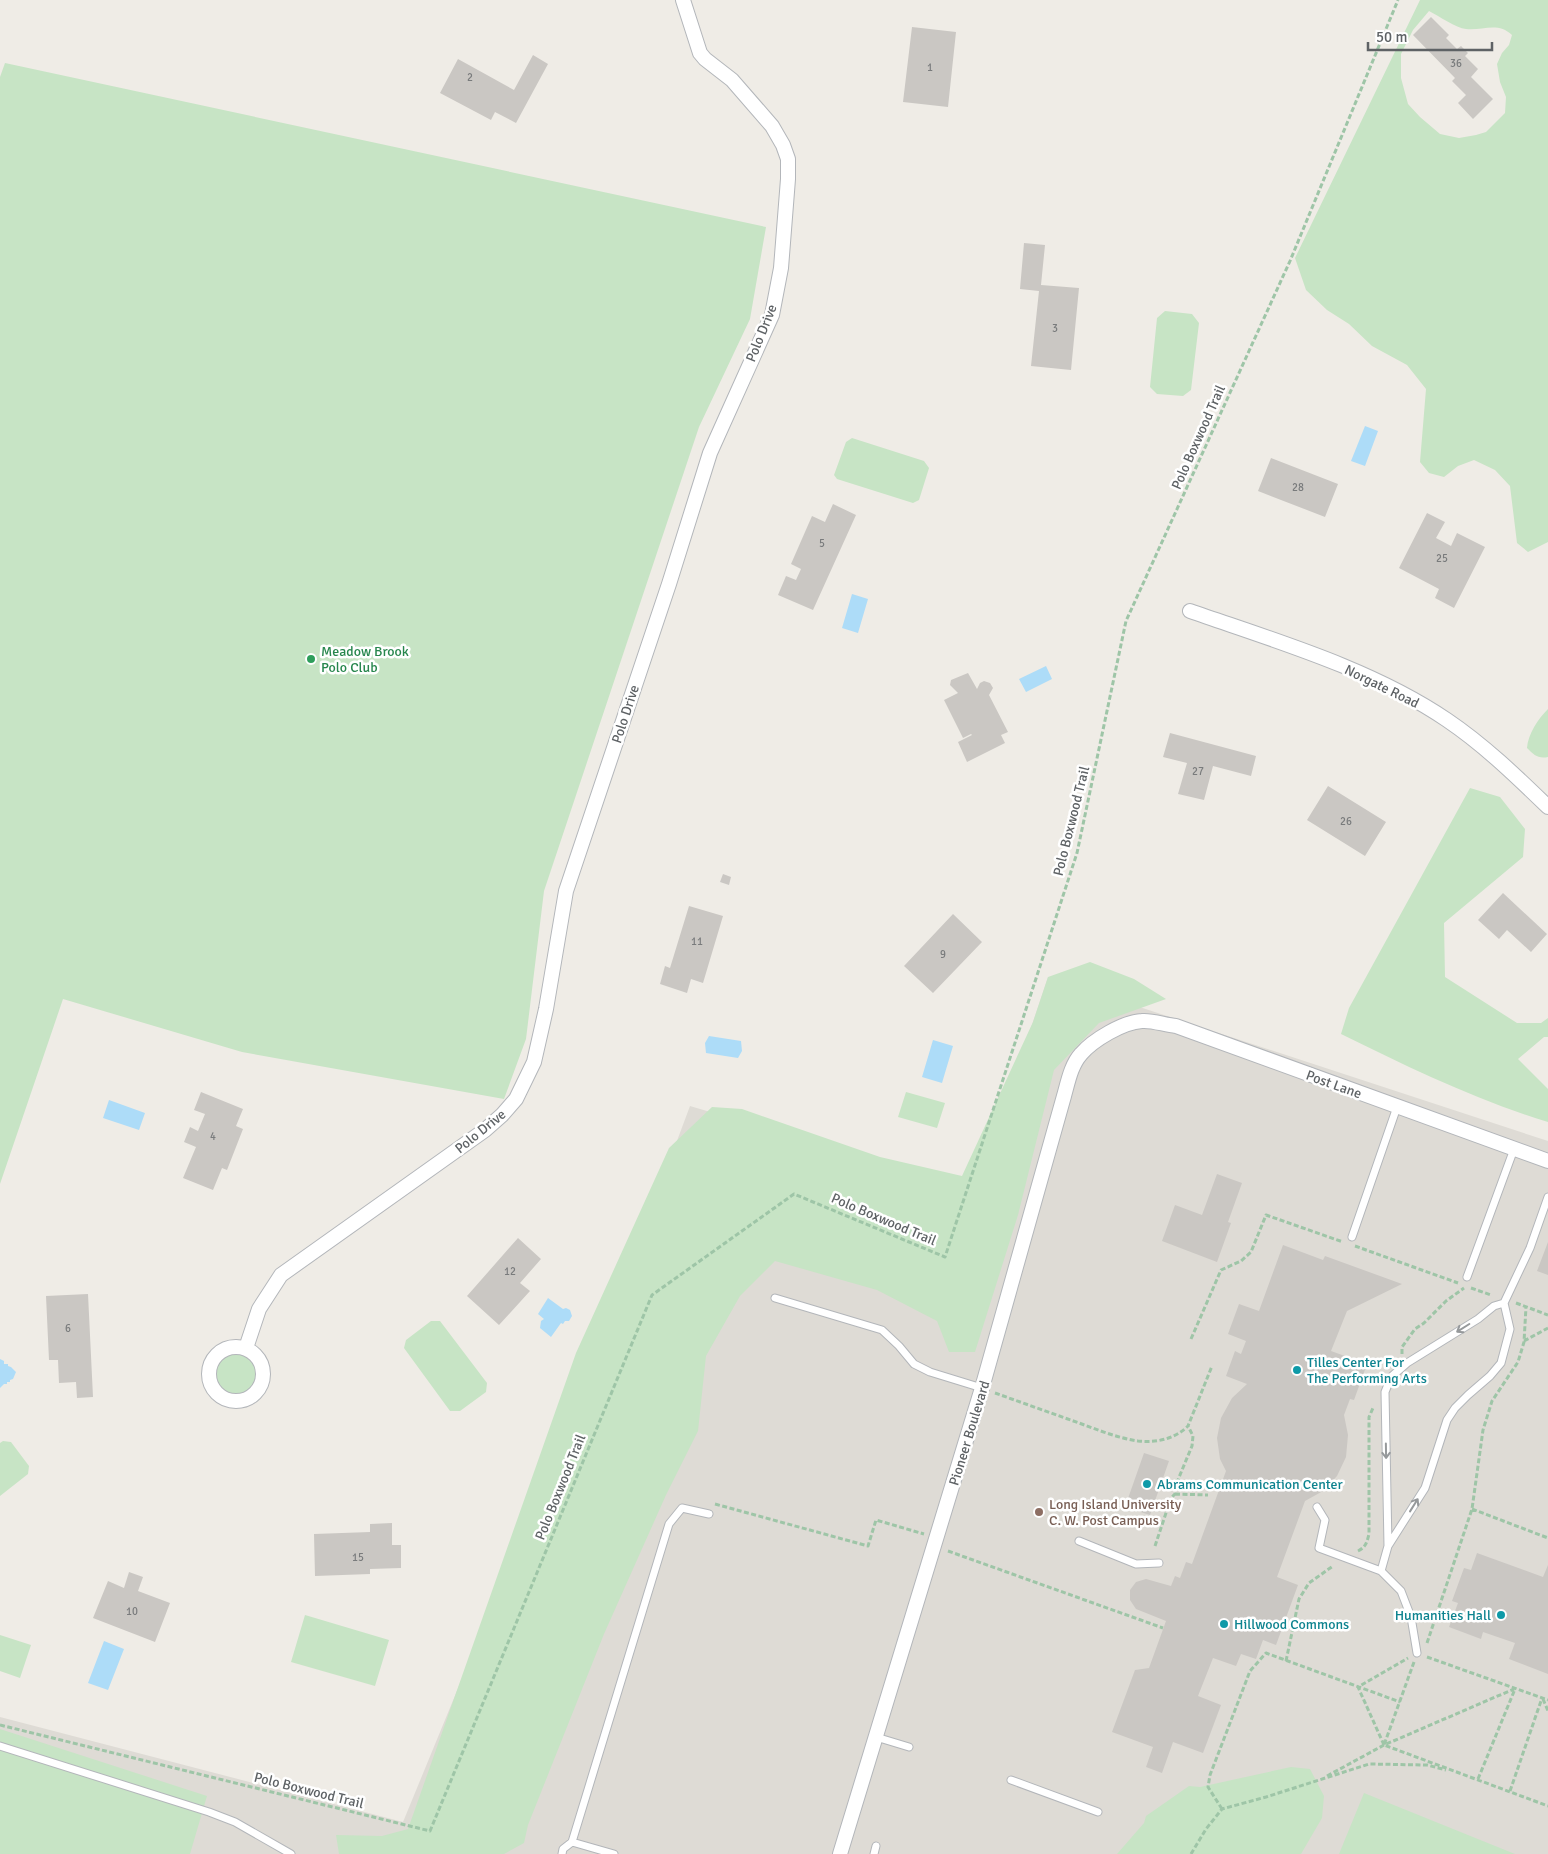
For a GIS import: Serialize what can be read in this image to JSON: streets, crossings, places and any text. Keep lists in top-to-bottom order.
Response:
{
  "streets": {
    "street": [
      "Polo Drive",
      "Norgate Road",
      "Post Lane",
      "Pioneer Boulevard"
    ],
    "path": ["Polo Boxwood Trail"]
  },
  "crossings": [
    ["Post Lane", "Pioneer Boulevard"]
  ],
  "places": [
    "Meadow Brook Polo Club",
    "Tilles Center For The Performing Arts",
    "Abrams Communication Center",
    "Long Island University C. W. Post Campus",
    "Humanities Hall",
    "Hillwood Commons"
  ],
  "house_numbers": [
    "36",
    "1",
    "2",
    "3",
    "28",
    "5",
    "25",
    "27",
    "26",
    "11",
    "9",
    "4",
    "12",
    "6",
    "15",
    "10"
  ],
  "scale_bar": "50 m"
}
